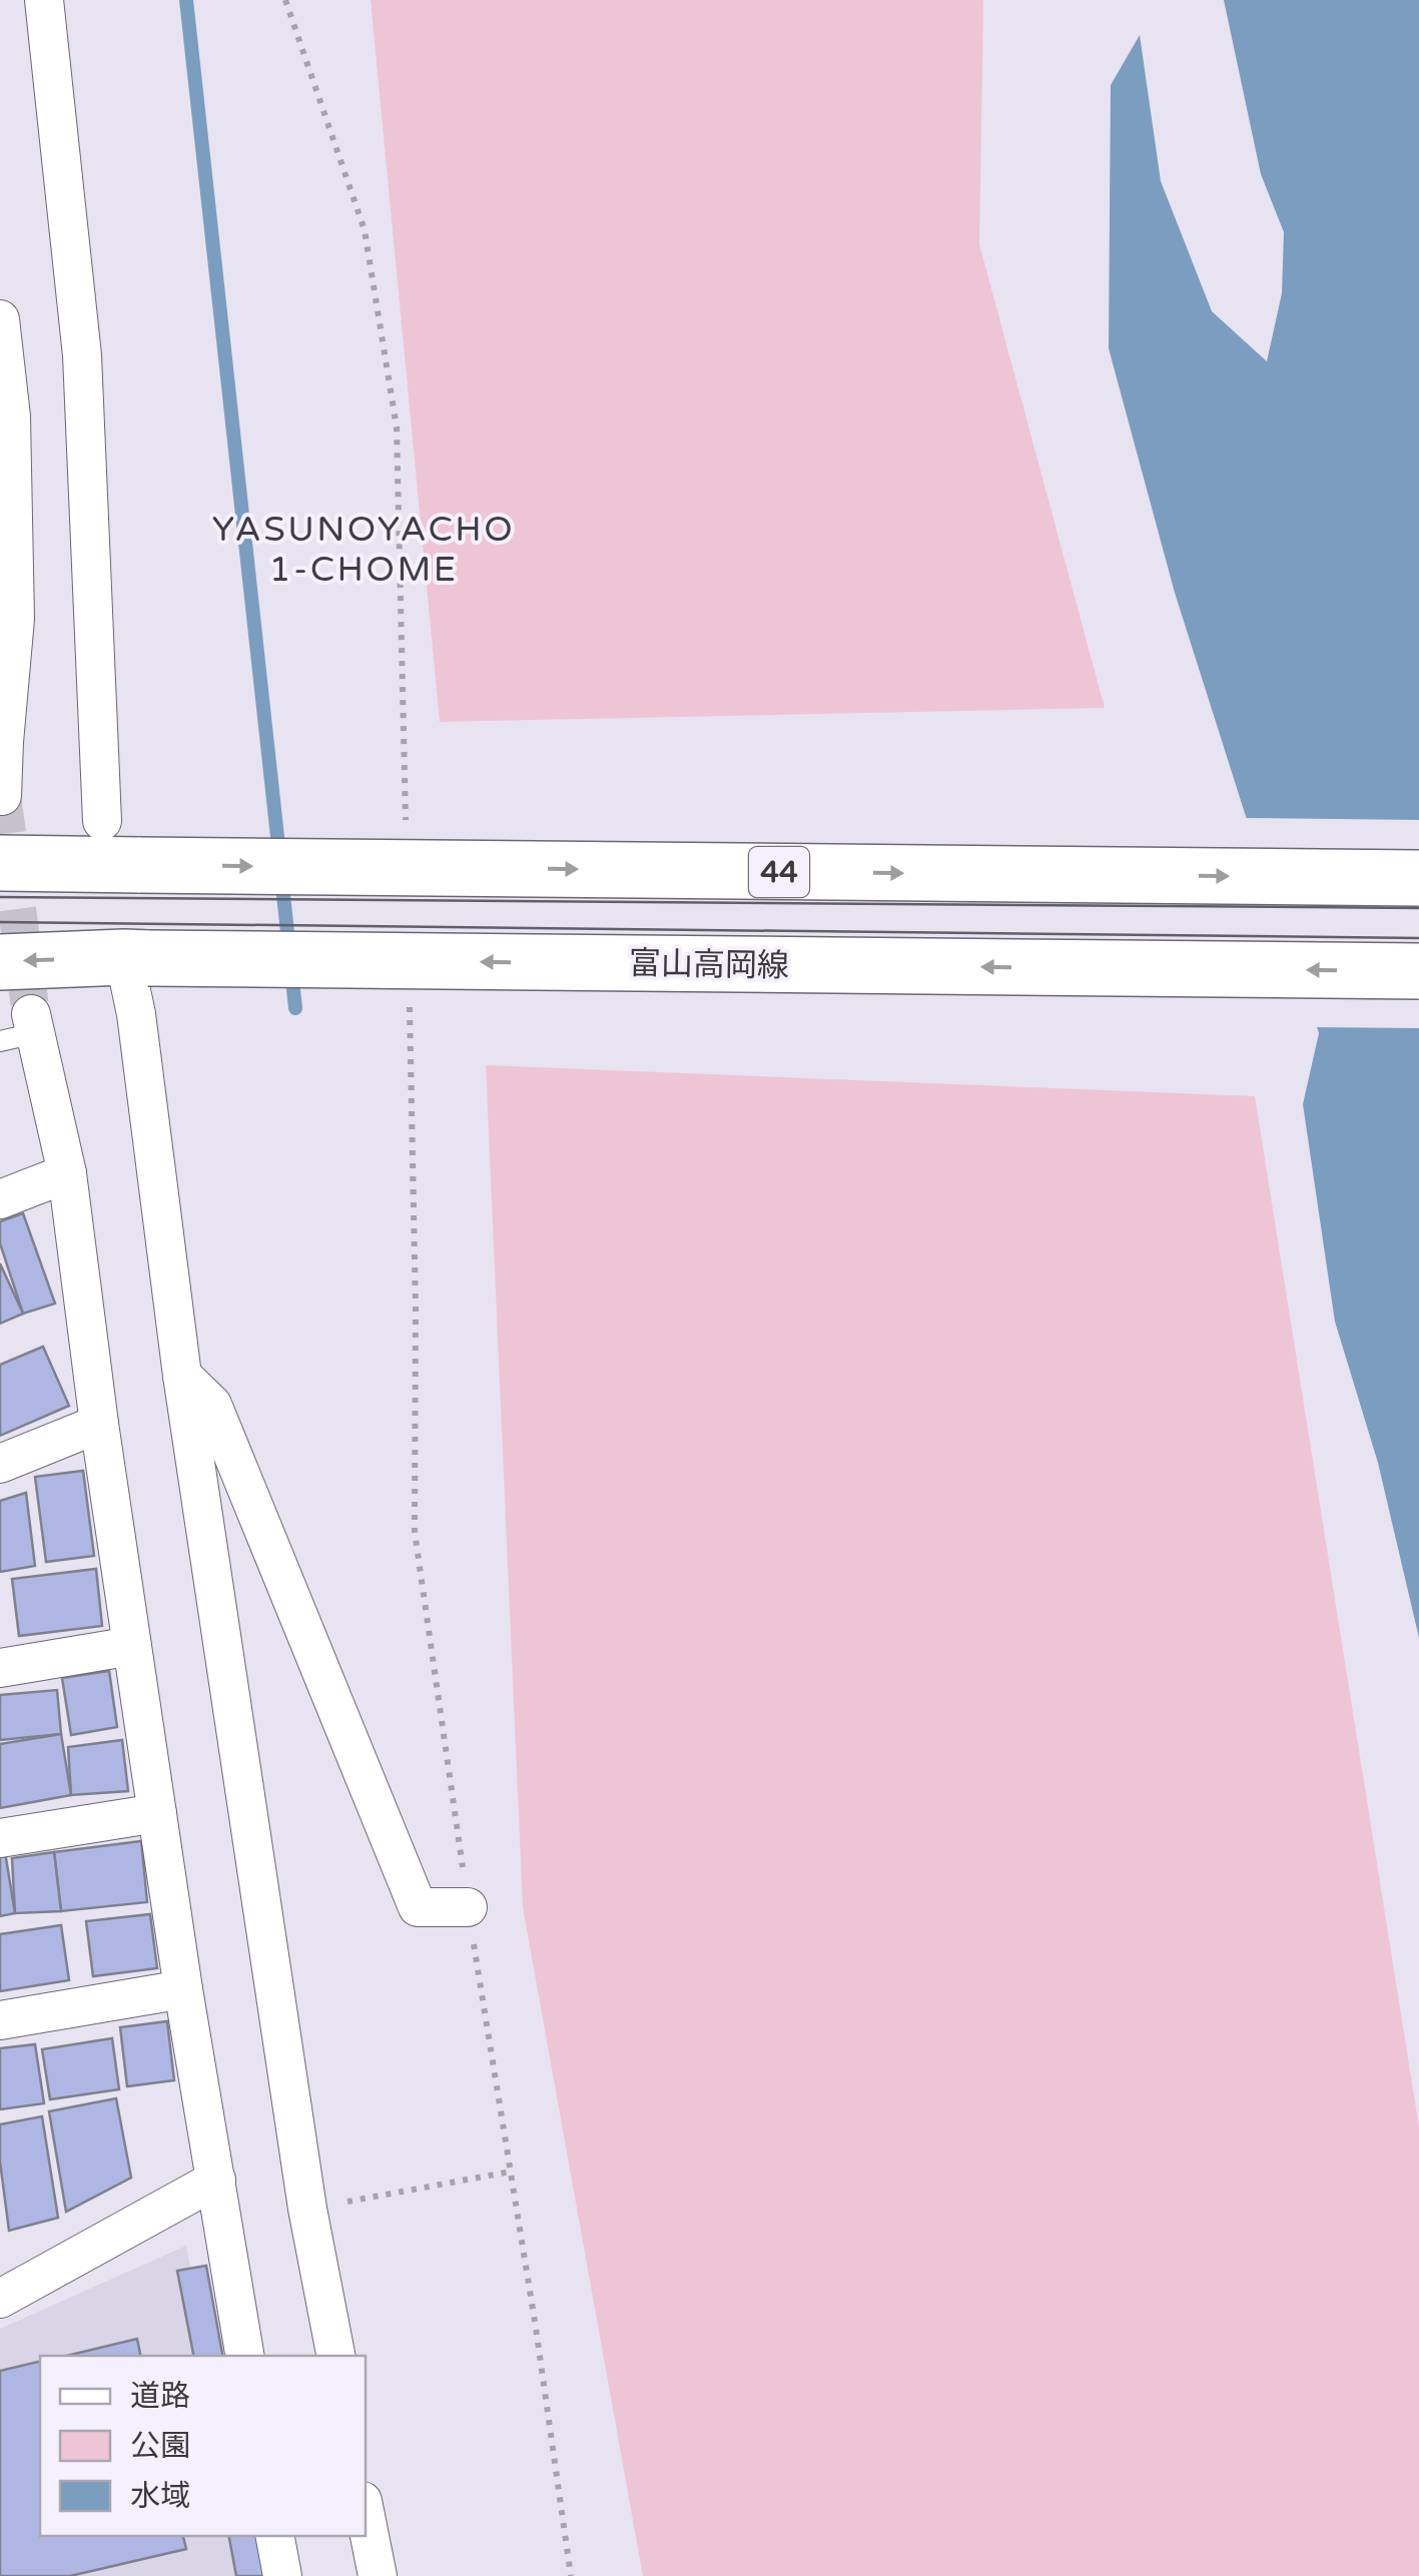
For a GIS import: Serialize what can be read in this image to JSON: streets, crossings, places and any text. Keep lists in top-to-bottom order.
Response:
{
  "streets": {
    "main road": ["44", "富山高岡線"]
  },
  "districts": ["YASUNOYACHO 1-CHOME"],
  "legend": ["道路", "公園", "水域"]
}
